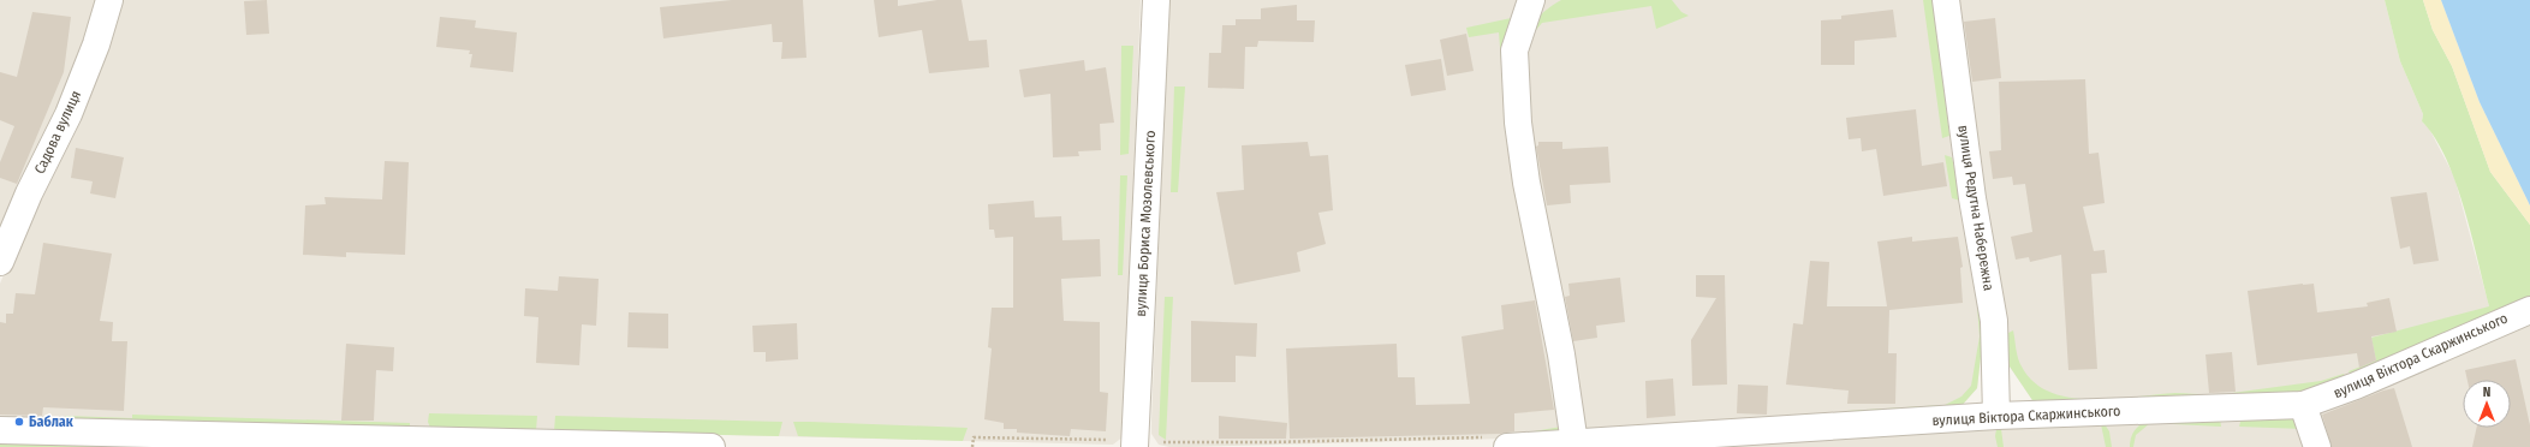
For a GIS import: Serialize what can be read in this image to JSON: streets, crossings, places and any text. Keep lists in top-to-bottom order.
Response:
{
  "streets": {
    "street": [
      "Садова вулиця",
      "вулиця Редутна Набережна",
      "вулиця Бориса Мозолевського",
      "вулиця Віктора Скаржинського"
    ]
  },
  "crossings": [
    ["вулиця Редутна Набережна", "вулиця Віктора Скаржинського"]
  ],
  "places": ["Баблак"],
  "north": "top"
}
